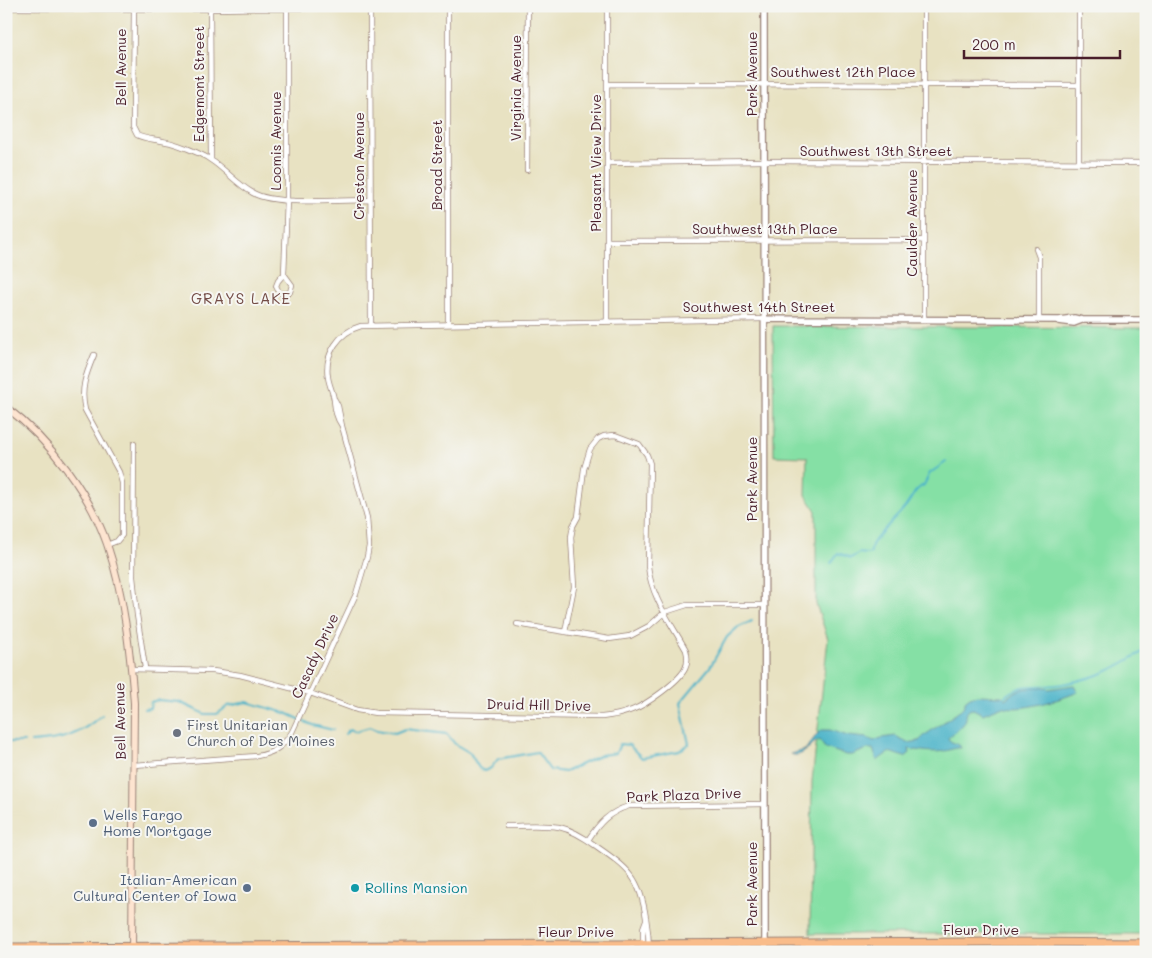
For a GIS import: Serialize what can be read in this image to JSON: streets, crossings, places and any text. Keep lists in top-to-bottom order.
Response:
{
  "streets": {
    "main road": ["Bell Avenue", "Park Avenue", "Fleur Drive"],
    "street": [
      "Southwest 12th Place",
      "Edgemont Street",
      "Virginia Avenue",
      "Loomis Avenue",
      "Southwest 13th Street",
      "Pleasant View Drive",
      "Broad Street",
      "Creston Avenue",
      "Caulder Avenue",
      "Southwest 13th Place",
      "Southwest 14th Street",
      "Casady Drive",
      "Druid Hill Drive",
      "Park Plaza Drive"
    ]
  },
  "crossings": [
    ["Bell Avenue", "Edgemont Street"],
    ["Bell Avenue", "Casady Drive"],
    ["Bell Avenue", "Druid Hill Drive"],
    ["Bell Avenue", "Fleur Drive"],
    ["Southwest 12th Place", "Park Avenue"],
    ["Southwest 12th Place", "Pleasant View Drive"],
    ["Southwest 12th Place", "Caulder Avenue"],
    ["Park Avenue", "Southwest 13th Street"],
    ["Park Avenue", "Southwest 13th Place"],
    ["Park Avenue", "Southwest 14th Street"],
    ["Park Avenue", "Park Plaza Drive"],
    ["Park Avenue", "Fleur Drive"],
    ["Southwest 13th Street", "Pleasant View Drive"],
    ["Southwest 13th Street", "Caulder Avenue"],
    ["Pleasant View Drive", "Southwest 13th Place"],
    ["Pleasant View Drive", "Southwest 14th Street"],
    ["Broad Street", "Southwest 14th Street"],
    ["Creston Avenue", "Southwest 14th Street"],
    ["Creston Avenue", "Casady Drive"],
    ["Caulder Avenue", "Southwest 13th Place"],
    ["Caulder Avenue", "Southwest 14th Street"],
    ["Southwest 14th Street", "Casady Drive"],
    ["Casady Drive", "Druid Hill Drive"]
  ],
  "districts": ["GRAYS LAKE"],
  "places": [
    "First Unitarian Church of Des Moines",
    "Wells Fargo Home Mortgage",
    "Italian-American Cultural Center of Iowa",
    "Rollins Mansion"
  ],
  "scale_bar": "200 m"
}
